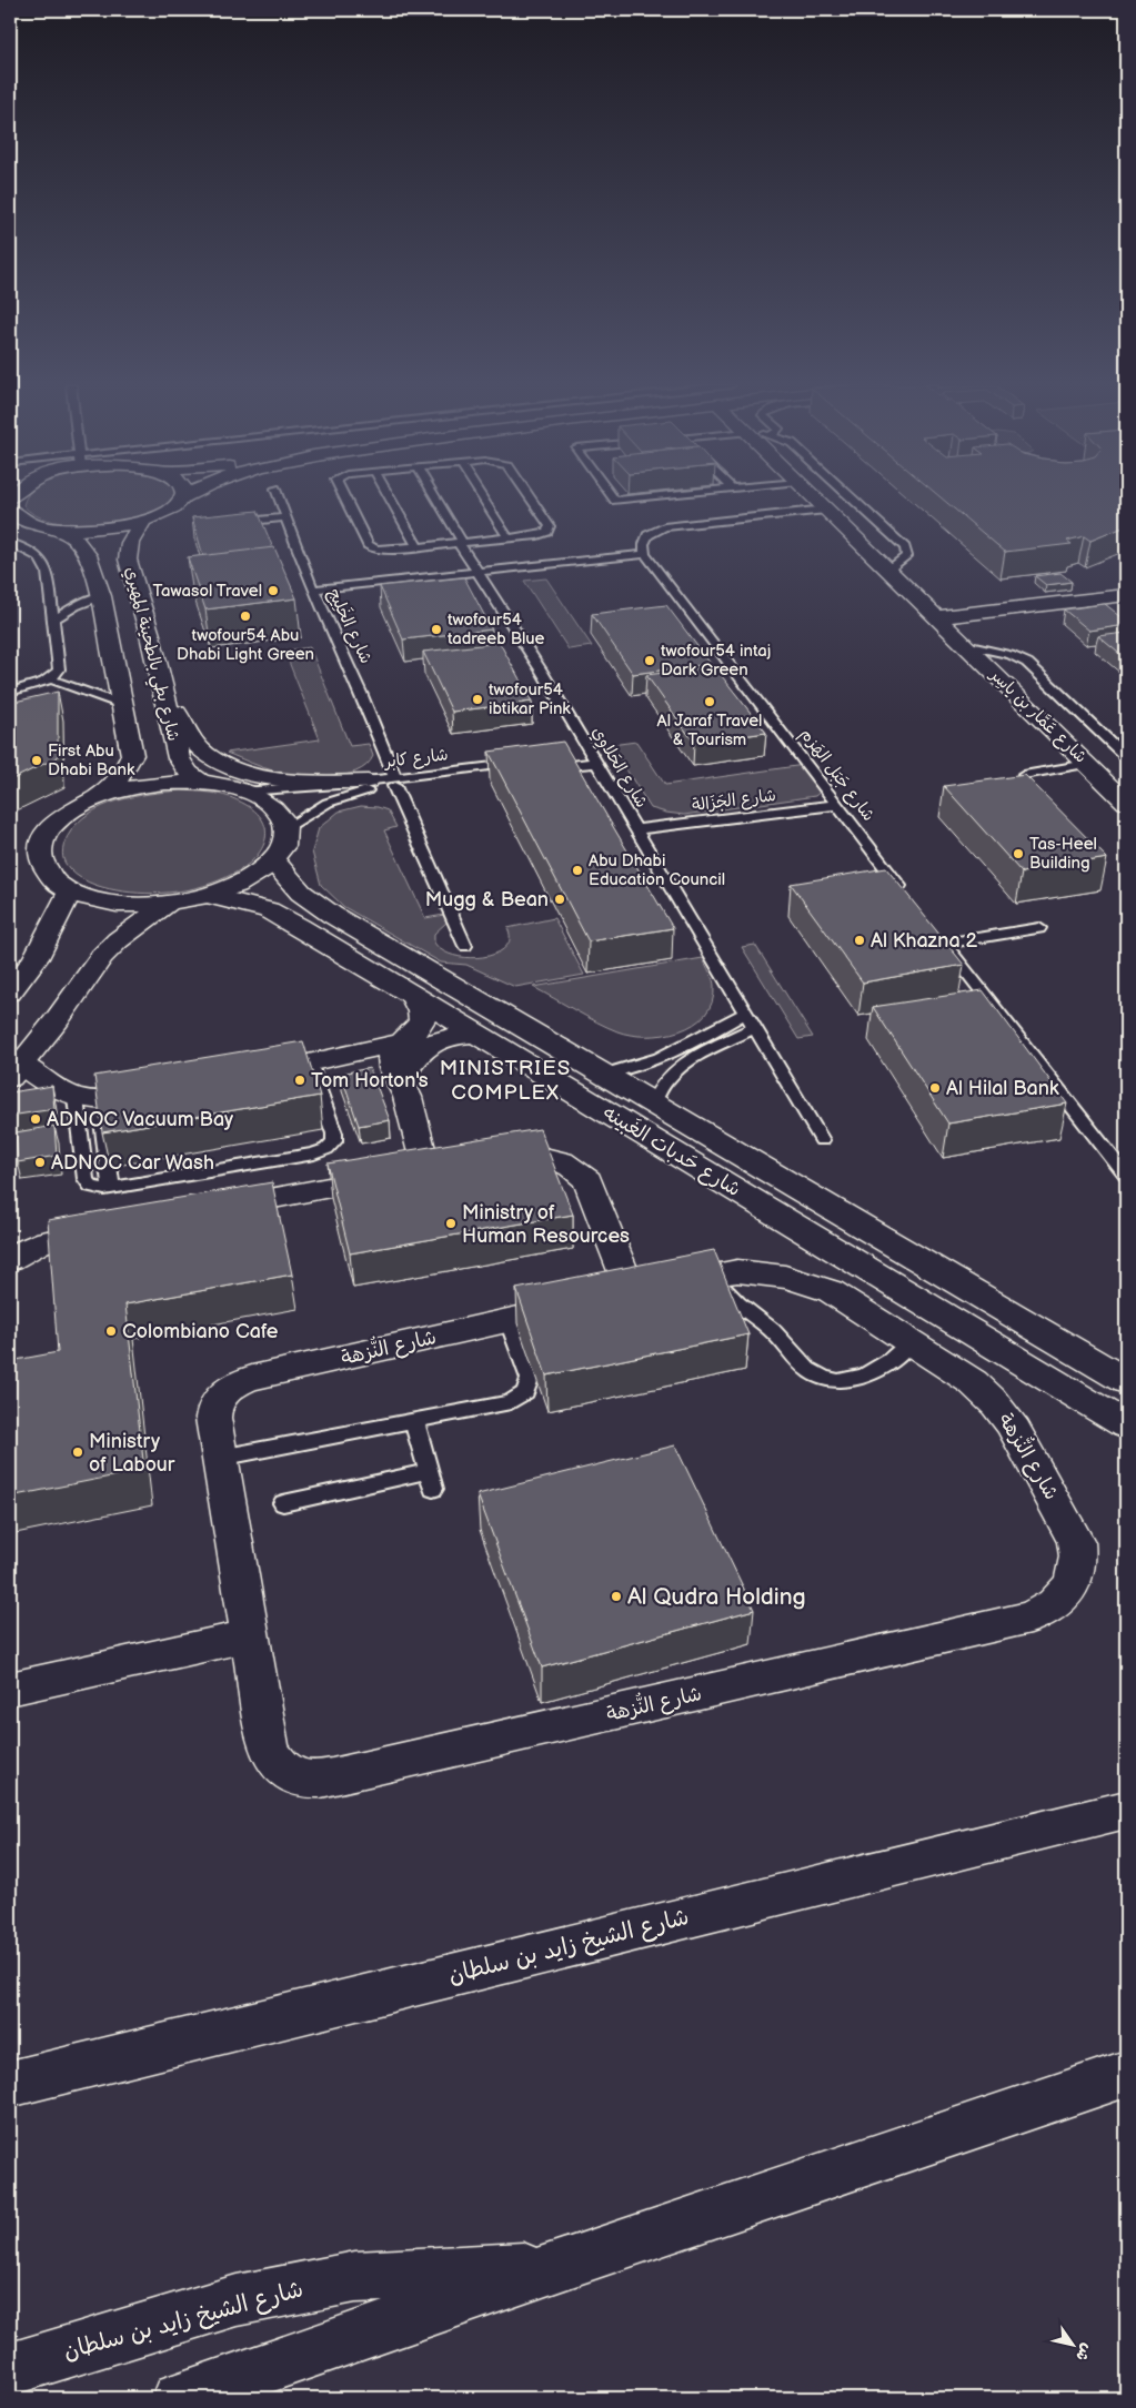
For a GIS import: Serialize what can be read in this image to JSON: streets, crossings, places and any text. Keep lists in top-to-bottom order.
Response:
{
  "streets": {
    "main road": [
      "شارع بطي بالطحينة المهيري",
      "شارع عَمَّار بن ياسِر",
      "شارع حَدبات الغَبينه",
      "شارع النُّزهة",
      "شارع الشيخ زايد بن سلطان"
    ],
    "lane": [
      "شارع الخَلِيج",
      "شارع كابر",
      "شارع الحَلاوِي",
      "شارع جَبَل الهَزم",
      "شارع الجَزَالة"
    ]
  },
  "crossings": [
    ["شارع الخَلِيج", "شارع كابر"],
    ["شارع الحَلاوِي", "شارع الجَزَالة"],
    ["شارع جَبَل الهَزم", "شارع الجَزَالة"]
  ],
  "districts": ["MINISTRIES COMPLEX"],
  "places": [
    "Tawasol Travel",
    "twofour54 Abu Dhabi Light Green",
    "twofour54 tadreeb Blue",
    "twofour54 intaj Dark Green",
    "twofour54 ibtikar Pink",
    "Al Jaraf Travel & Tourism",
    "First Abu Dhabi Bank",
    "Tas-Heel Building",
    "Abu Dhabi Education Council",
    "Mugg & Bean",
    "Al Khazna 2",
    "Tom Horton's",
    "Al Hilal Bank",
    "ADNOC Vacuum Bay",
    "ADNOC Car Wash",
    "Ministry of Human Resources",
    "Colombiano Cafe",
    "Ministry of Labour",
    "Al Qudra Holding"
  ],
  "north": "bottom right"
}
